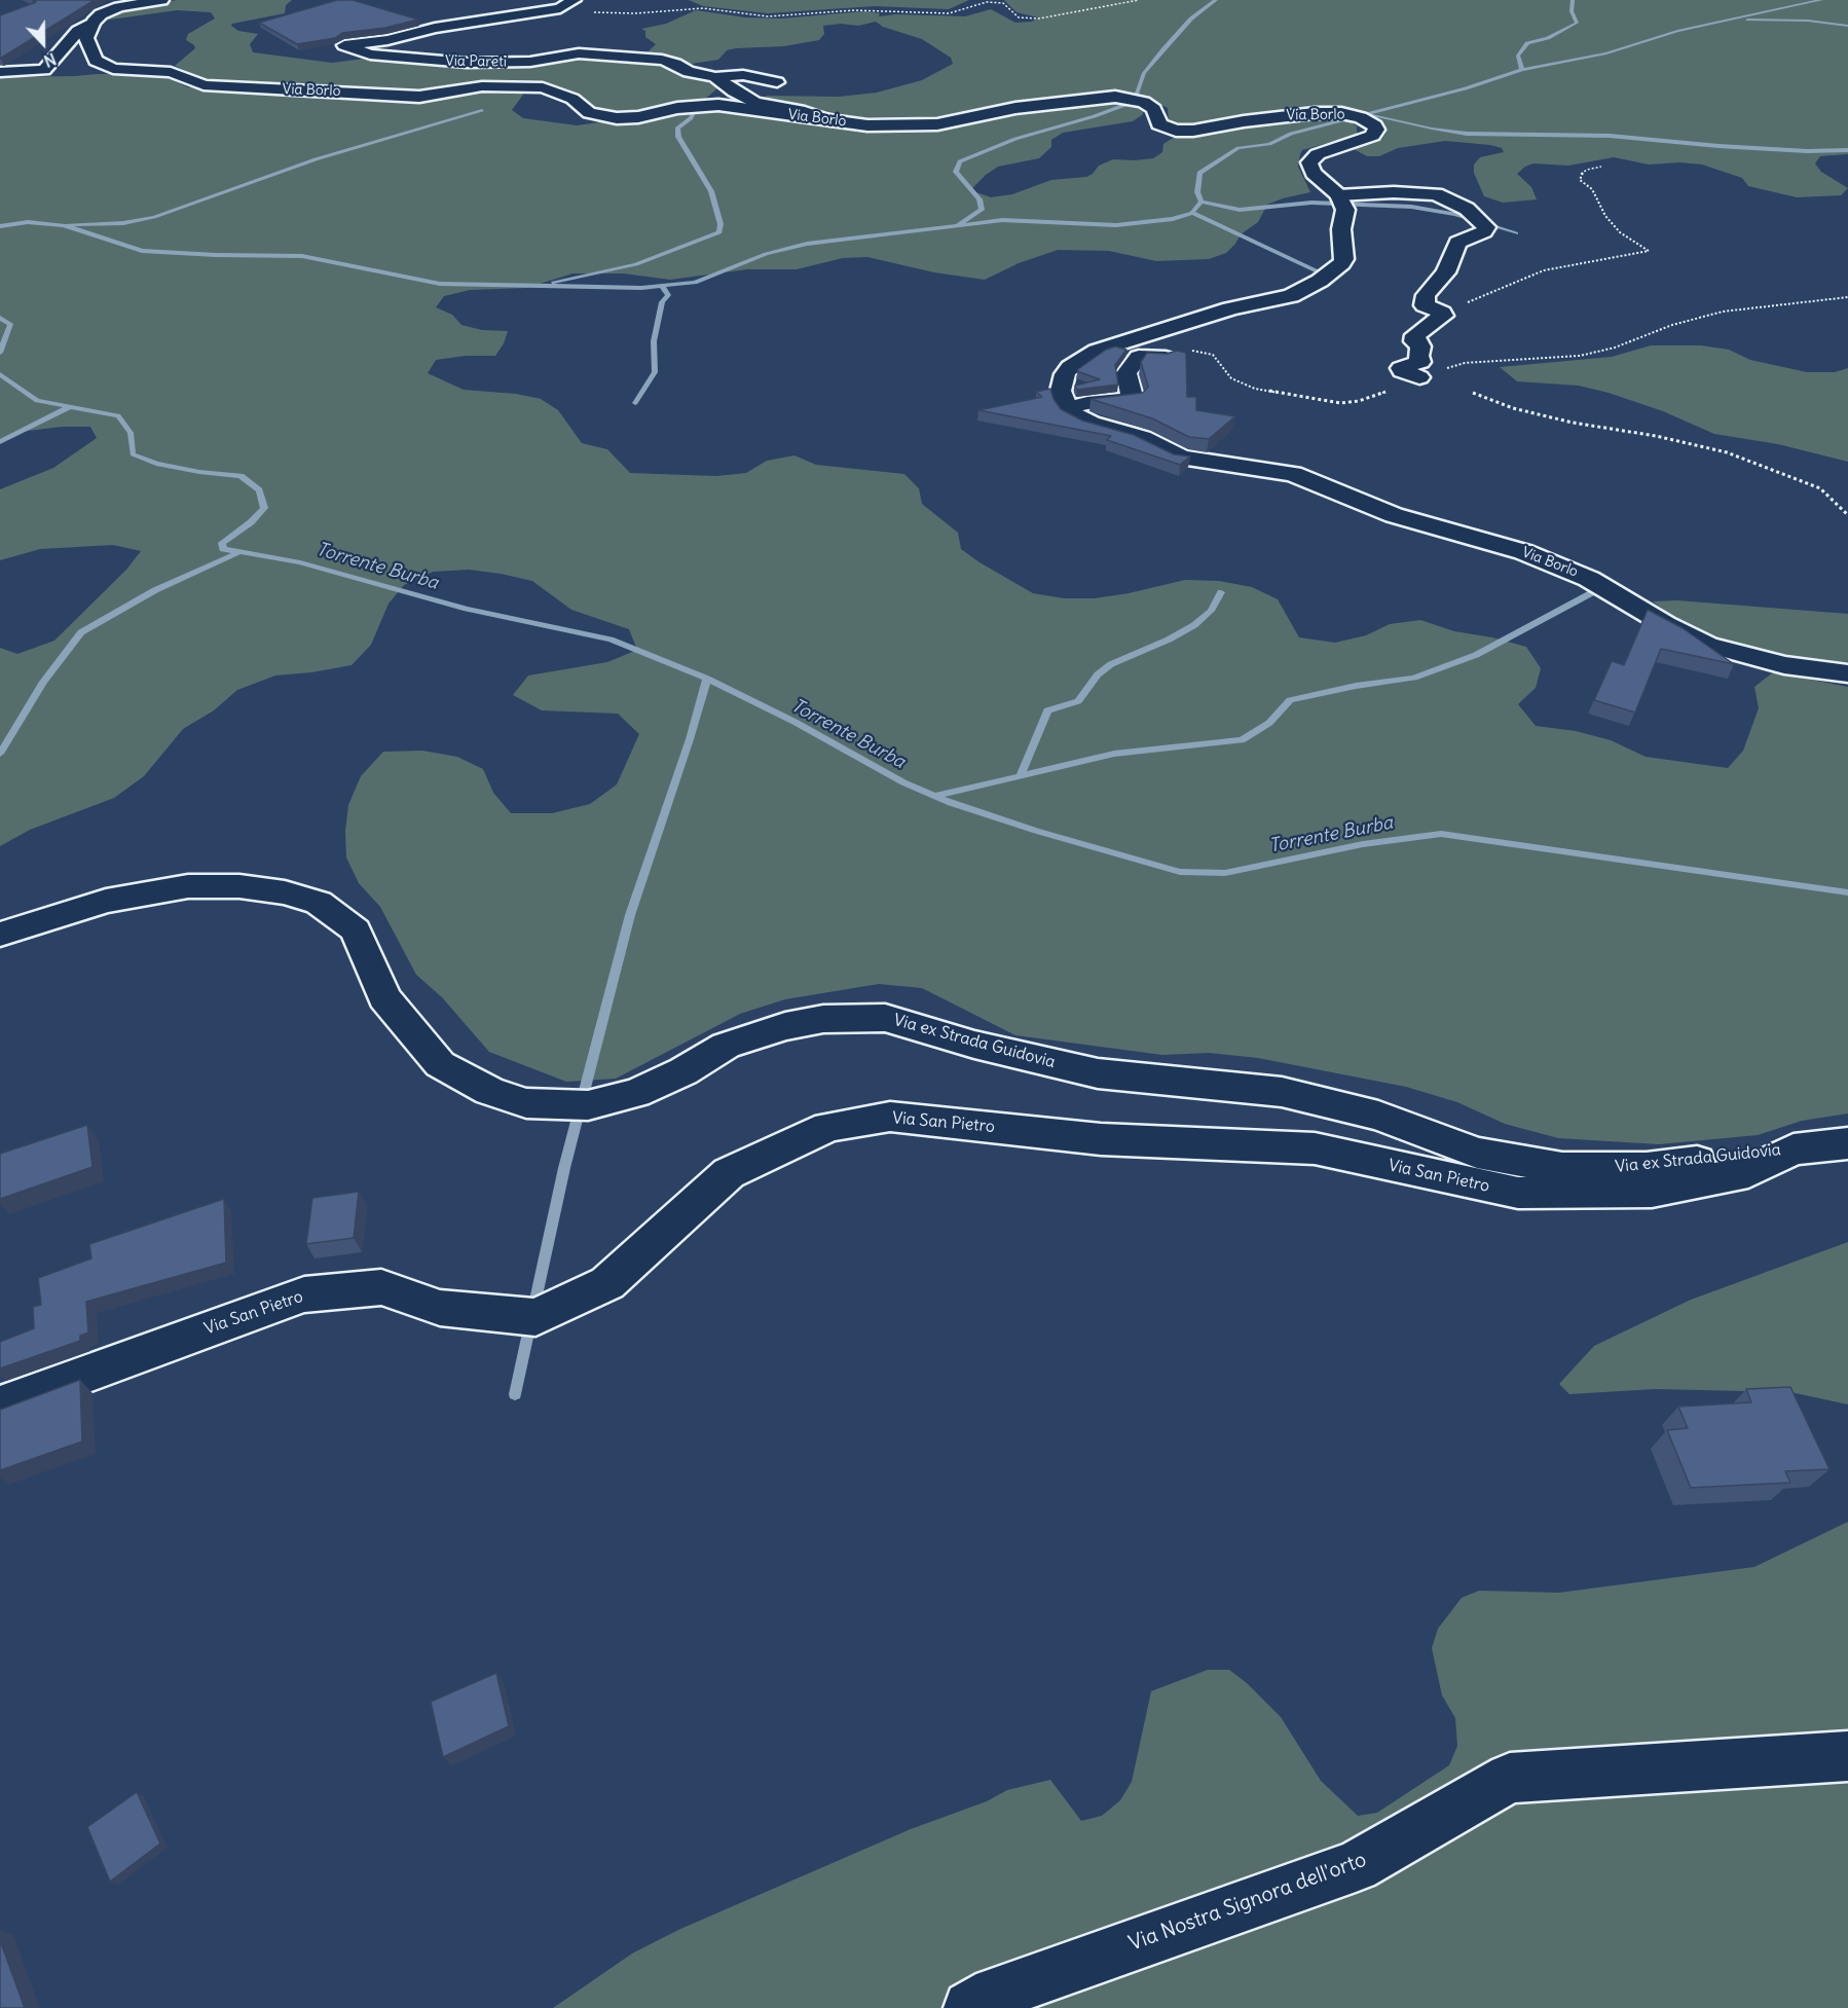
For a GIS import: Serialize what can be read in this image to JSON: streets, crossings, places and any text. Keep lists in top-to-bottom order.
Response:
{
  "streets": {
    "street": [
      "Via Pareti",
      "Via Borlo",
      "Via ex Strada Guidovia",
      "Via San Pietro",
      "Via Nostra Signora dell'orto"
    ]
  },
  "crossings": [
    ["Via Pareti", "Via Borlo"],
    ["Via ex Strada Guidovia", "Via San Pietro"]
  ],
  "water": ["Torrente Burba"],
  "north": "bottom"
}
